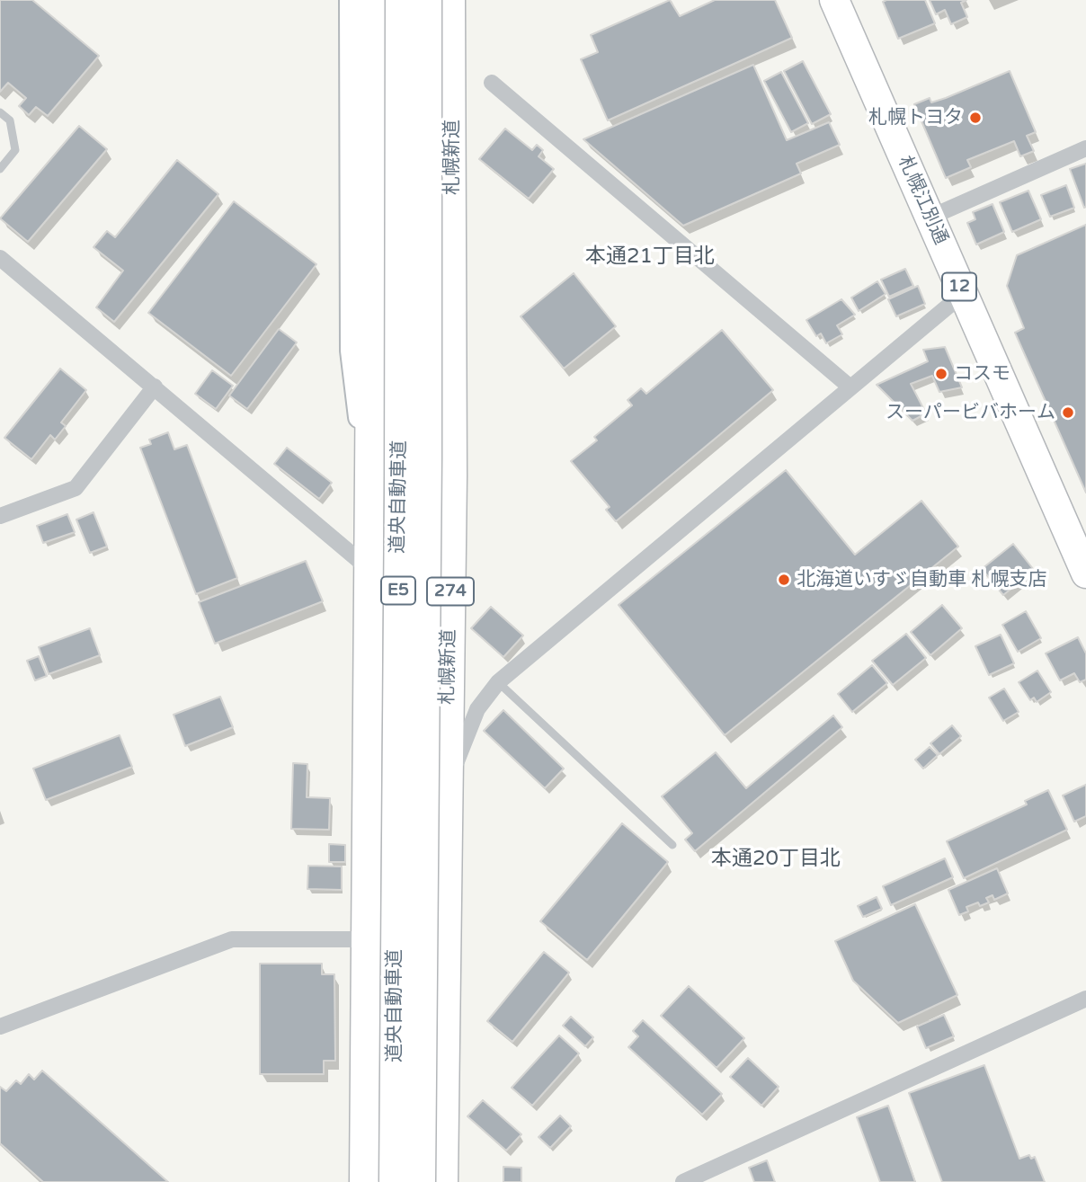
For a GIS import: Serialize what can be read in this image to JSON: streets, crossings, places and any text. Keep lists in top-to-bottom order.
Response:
{
  "streets": {
    "highway": [
      "札幌新道",
      "札幌江別通",
      "12",
      "道央自動車道",
      "E5",
      "274"
    ]
  },
  "districts": ["本通21丁目北", "本通20丁目北"],
  "places": [
    "札幌トヨタ",
    "コスモ",
    "スーパービバホーム",
    "北海道いすゞ自動車 札幌支店"
  ]
}
